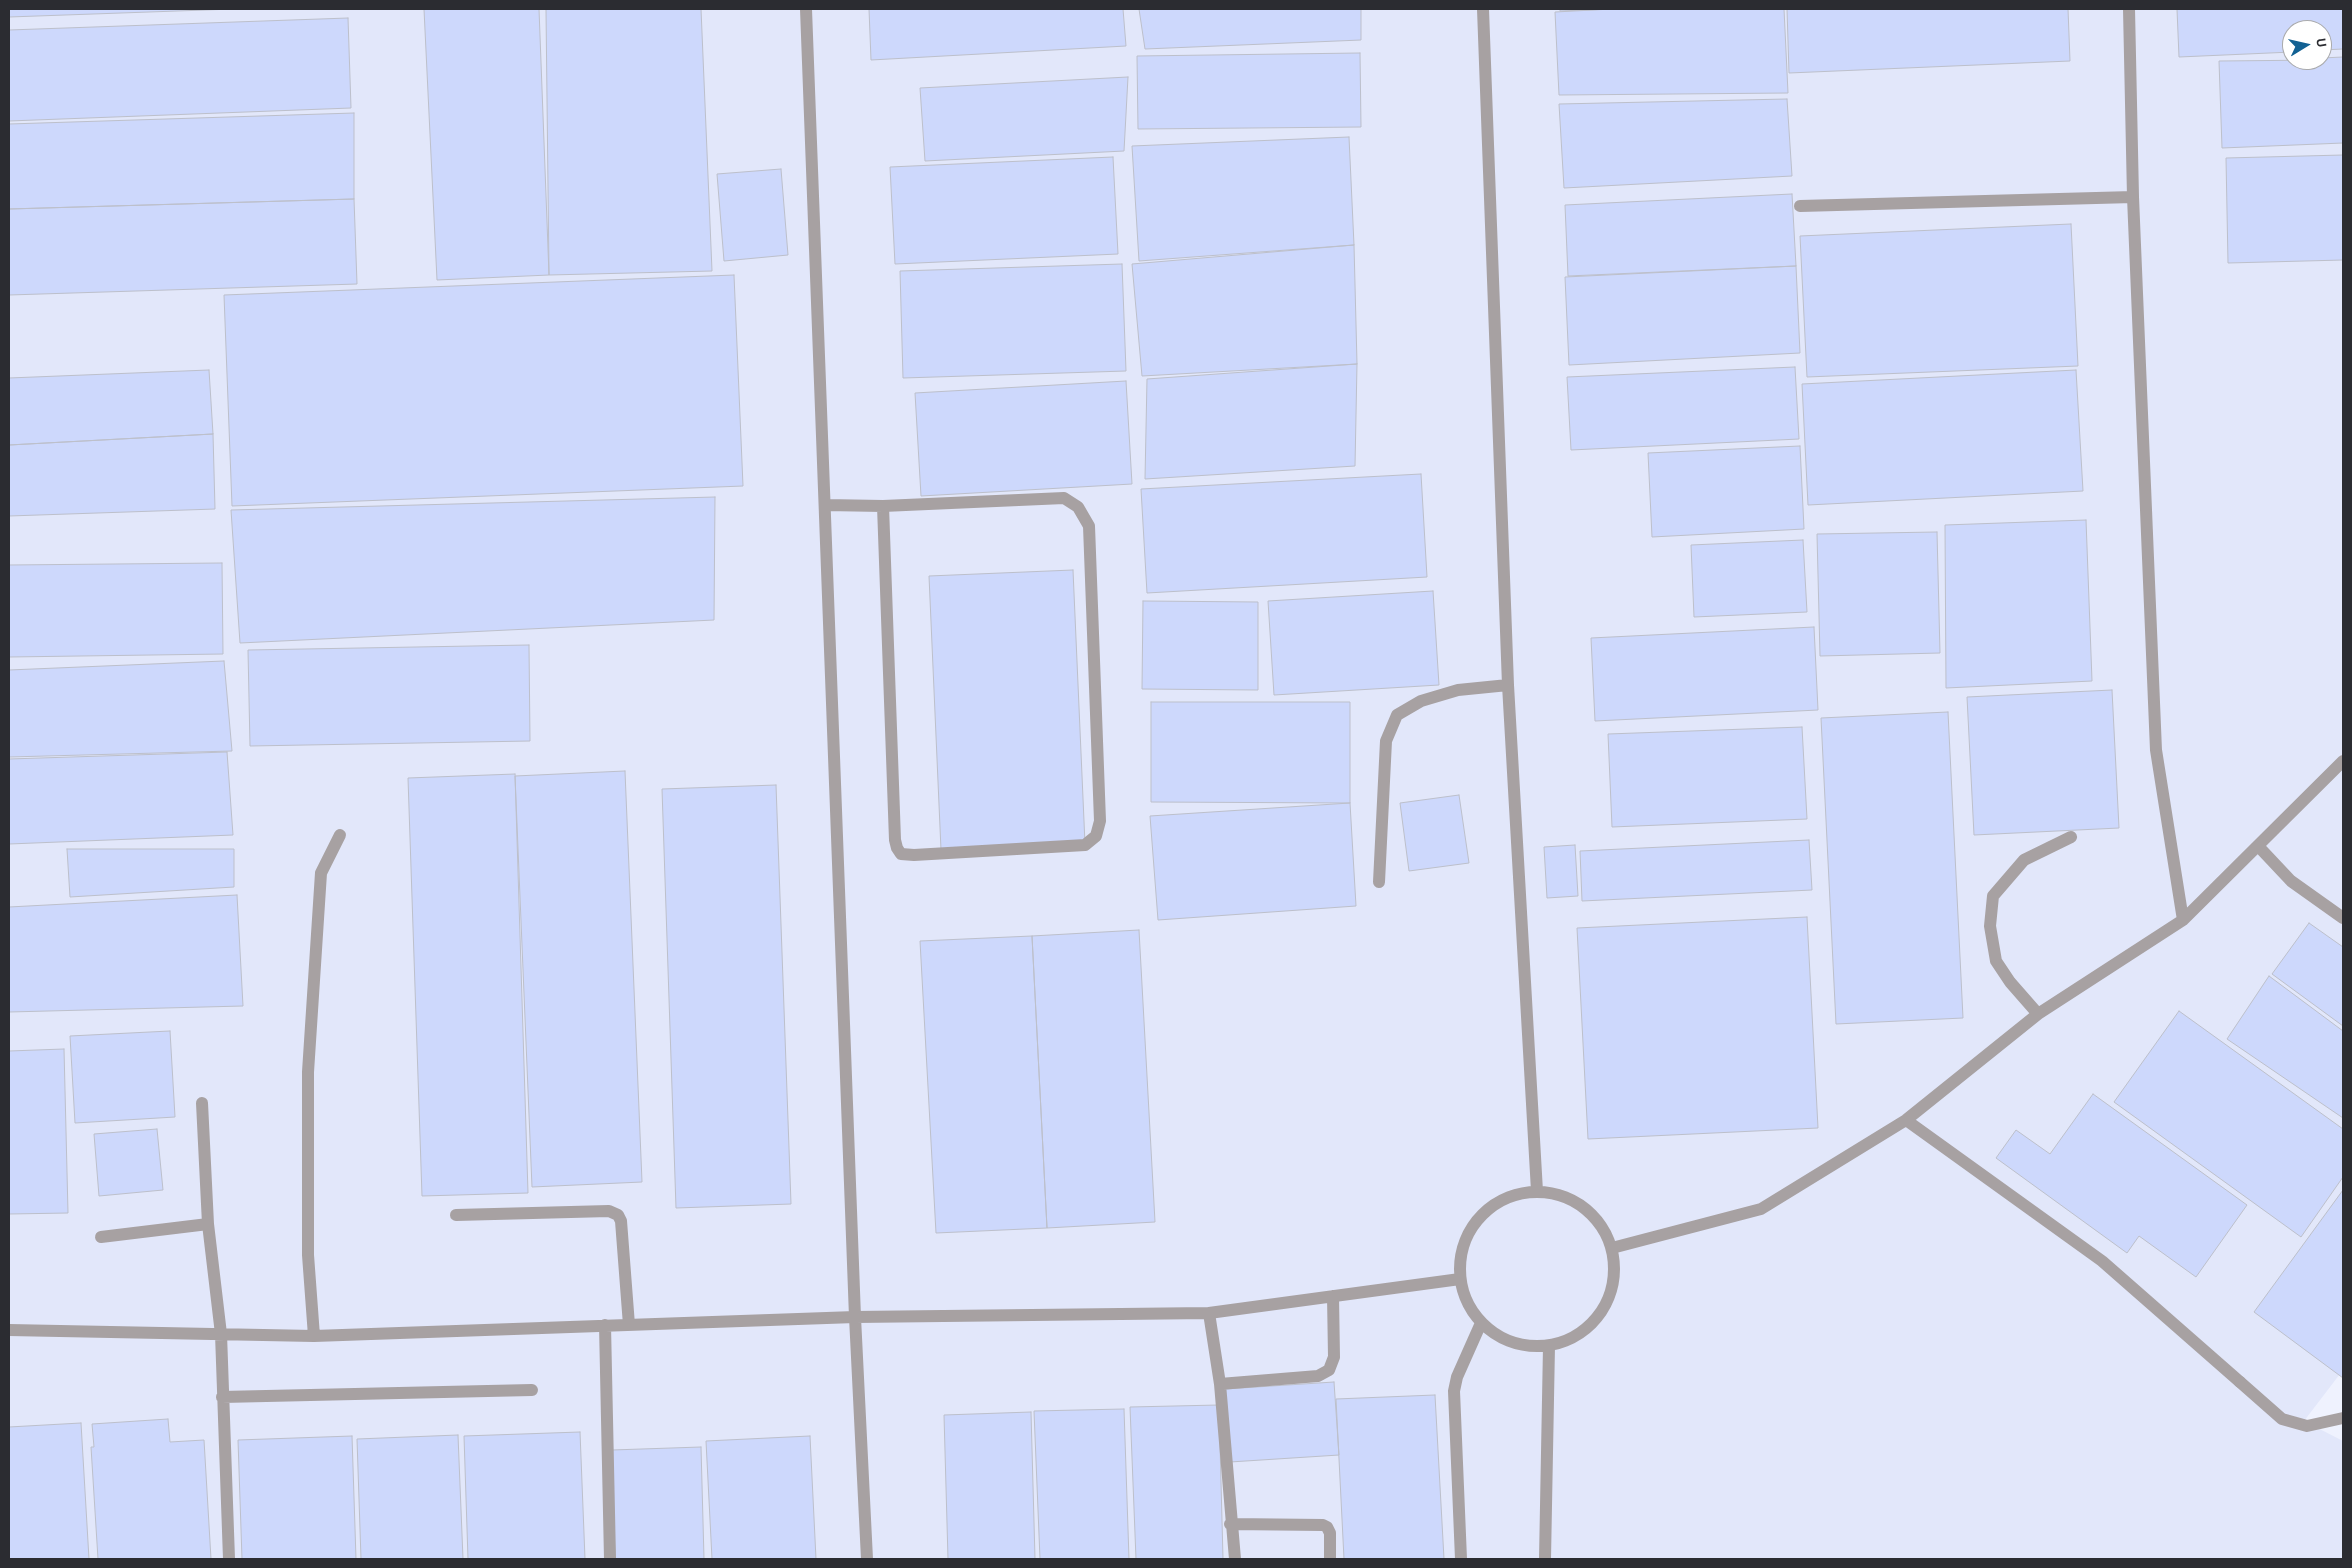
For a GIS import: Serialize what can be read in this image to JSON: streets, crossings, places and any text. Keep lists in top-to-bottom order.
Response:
{
  "north": "right"
}
